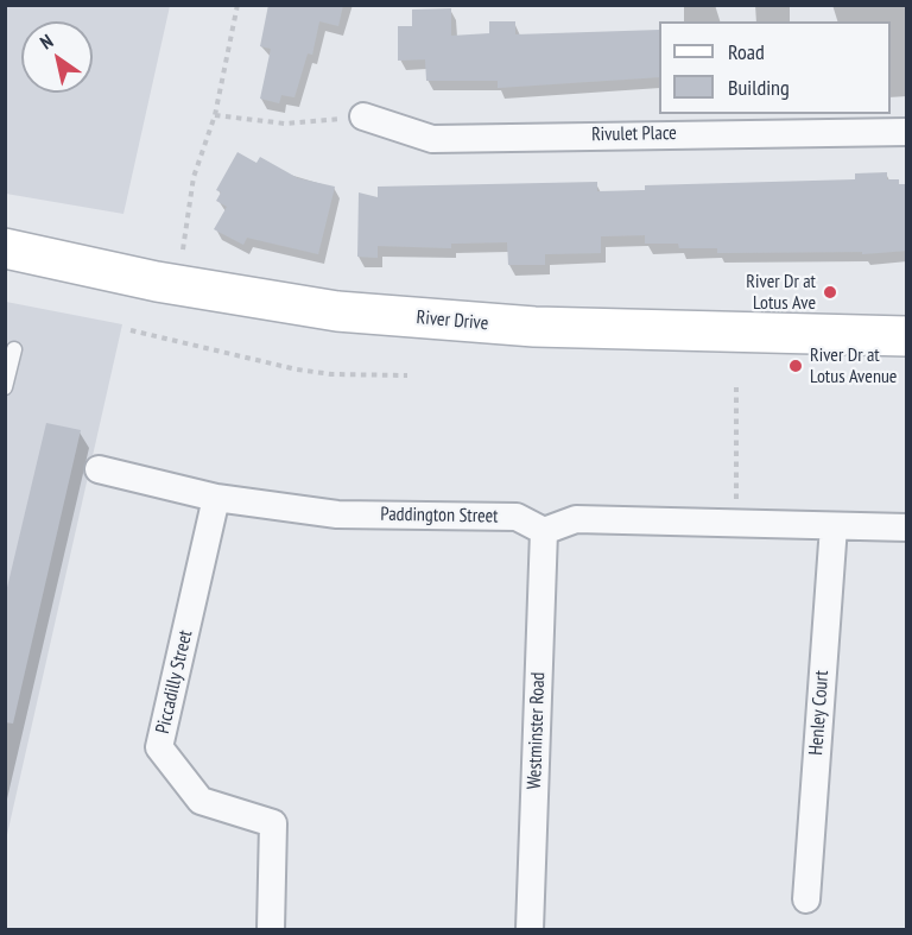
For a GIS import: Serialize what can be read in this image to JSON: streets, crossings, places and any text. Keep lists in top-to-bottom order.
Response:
{
  "streets": {
    "main road": ["River Drive"],
    "street": [
      "Rivulet Place",
      "Paddington Street",
      "Piccadilly Street",
      "Henley Court",
      "Westminster Road"
    ]
  },
  "crossings": [
    ["Paddington Street", "Piccadilly Street"],
    ["Paddington Street", "Westminster Road"]
  ],
  "places": ["River Dr at Lotus Ave", "River Dr at Lotus Avenue"],
  "legend": ["Road", "Building"],
  "north": "top left"
}
